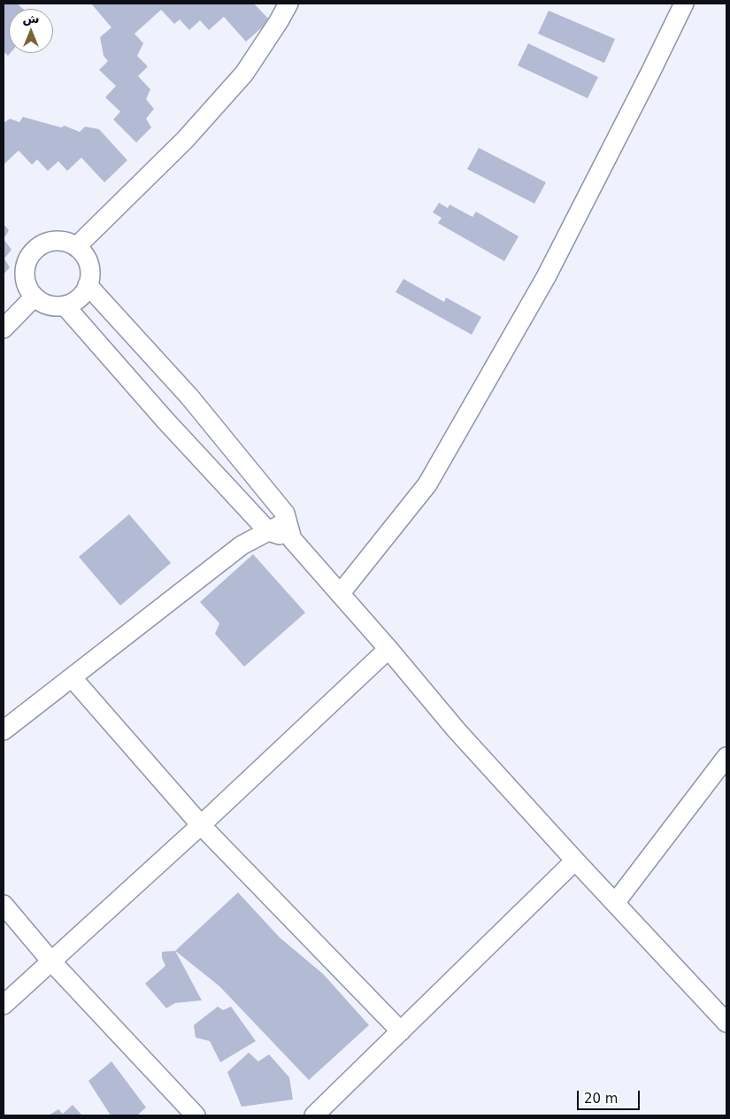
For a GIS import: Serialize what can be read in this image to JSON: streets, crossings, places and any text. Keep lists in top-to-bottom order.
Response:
{
  "scale_bar": "20 m",
  "north": "top"
}
